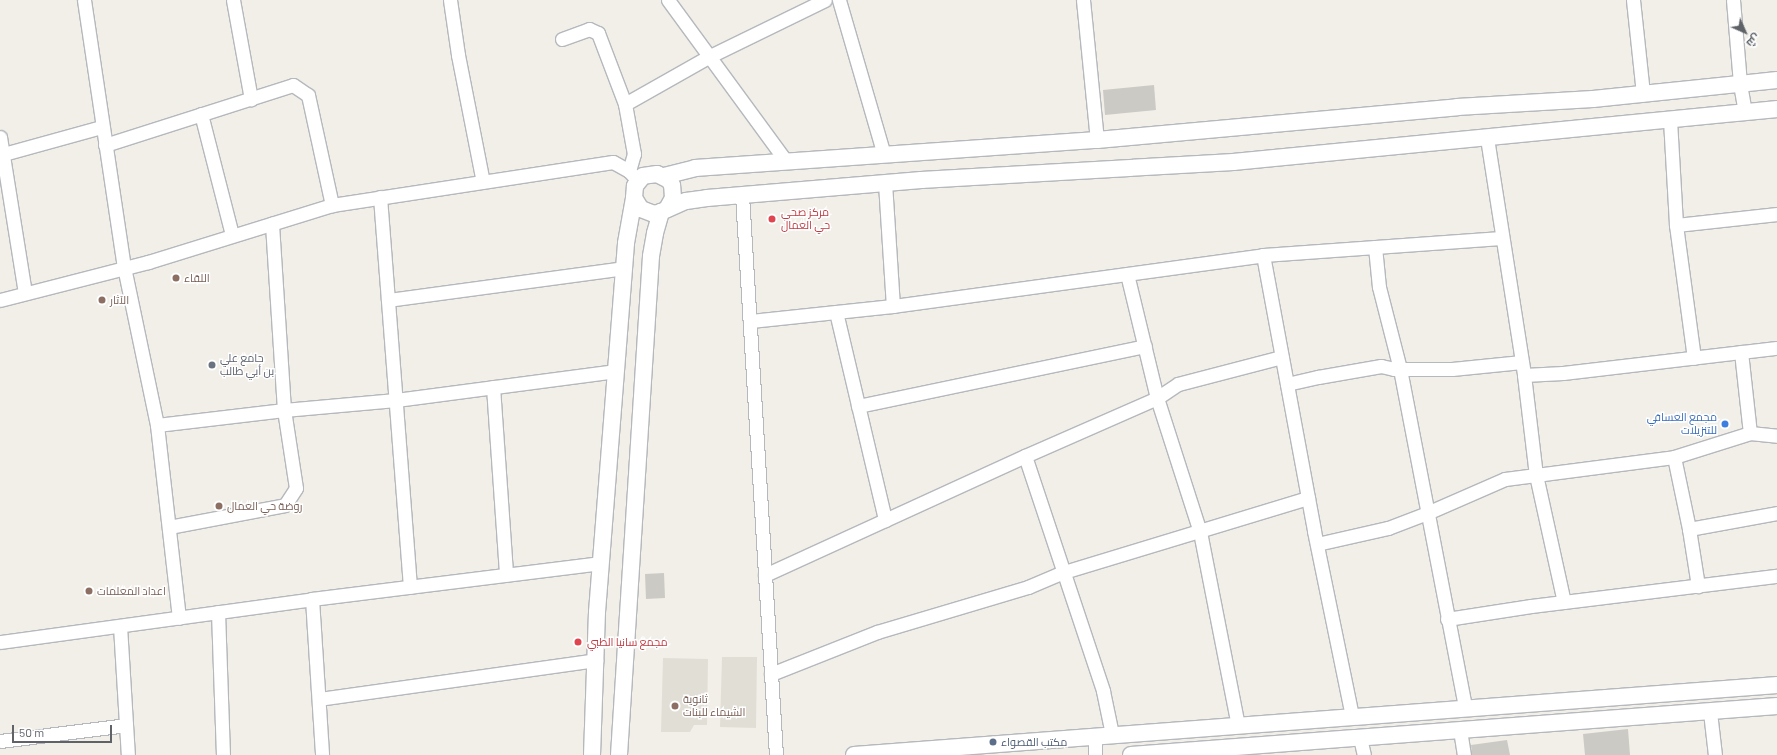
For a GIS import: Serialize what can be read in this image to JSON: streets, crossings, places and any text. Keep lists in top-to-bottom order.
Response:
{
  "places": [
    "مركز صحي حي العمال",
    "اللقاء",
    "الآثار",
    "جامع علي بن أبي طالب",
    "مجمع العسافي للتنزيلات",
    "روضة حي العمال",
    "اعداد المعلمات",
    "مجمع سانيا الطبي",
    "ثانوية الشيماء للبنات",
    "مكتب القصواء"
  ],
  "scale_bar": "50 m",
  "north": "bottom right"
}
